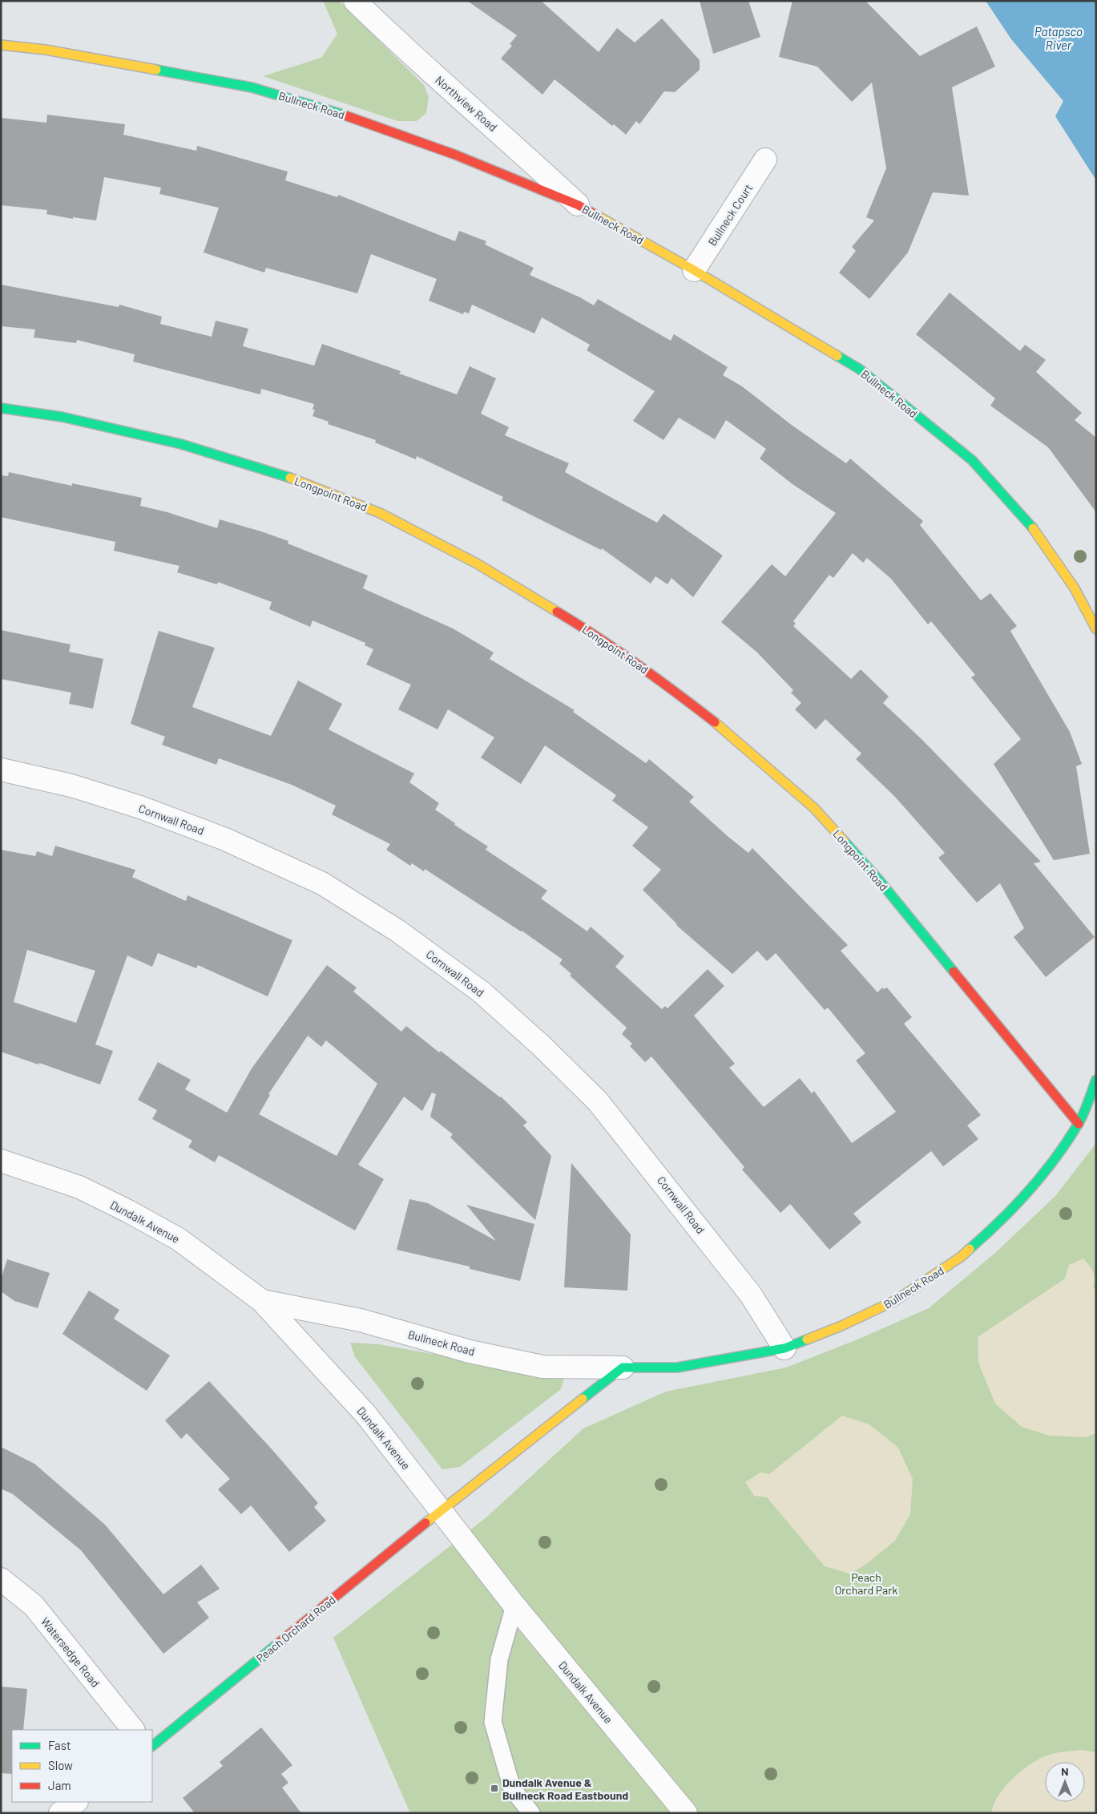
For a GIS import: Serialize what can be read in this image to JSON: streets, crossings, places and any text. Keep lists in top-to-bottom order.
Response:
{
  "streets": {
    "street": [
      "Northview Road",
      "Bullneck Road",
      "Bullneck Court",
      "Longpoint Road",
      "Cornwall Road",
      "Dundalk Avenue",
      "Peach Orchard Road",
      "Watersedge Road"
    ]
  },
  "crossings": [
    ["Northview Road", "Bullneck Road"],
    ["Bullneck Road", "Bullneck Court"],
    ["Bullneck Road", "Longpoint Road"],
    ["Bullneck Road", "Cornwall Road"],
    ["Bullneck Road", "Dundalk Avenue"],
    ["Dundalk Avenue", "Peach Orchard Road"]
  ],
  "water": ["Patapsco River"],
  "parks": ["Peach Orchard Park"],
  "places": {
    "transit": ["Dundalk Avenue & Bullneck Road Eastbound"]
  },
  "legend": ["Fast", "Slow", "Jam"],
  "north": "top"
}
